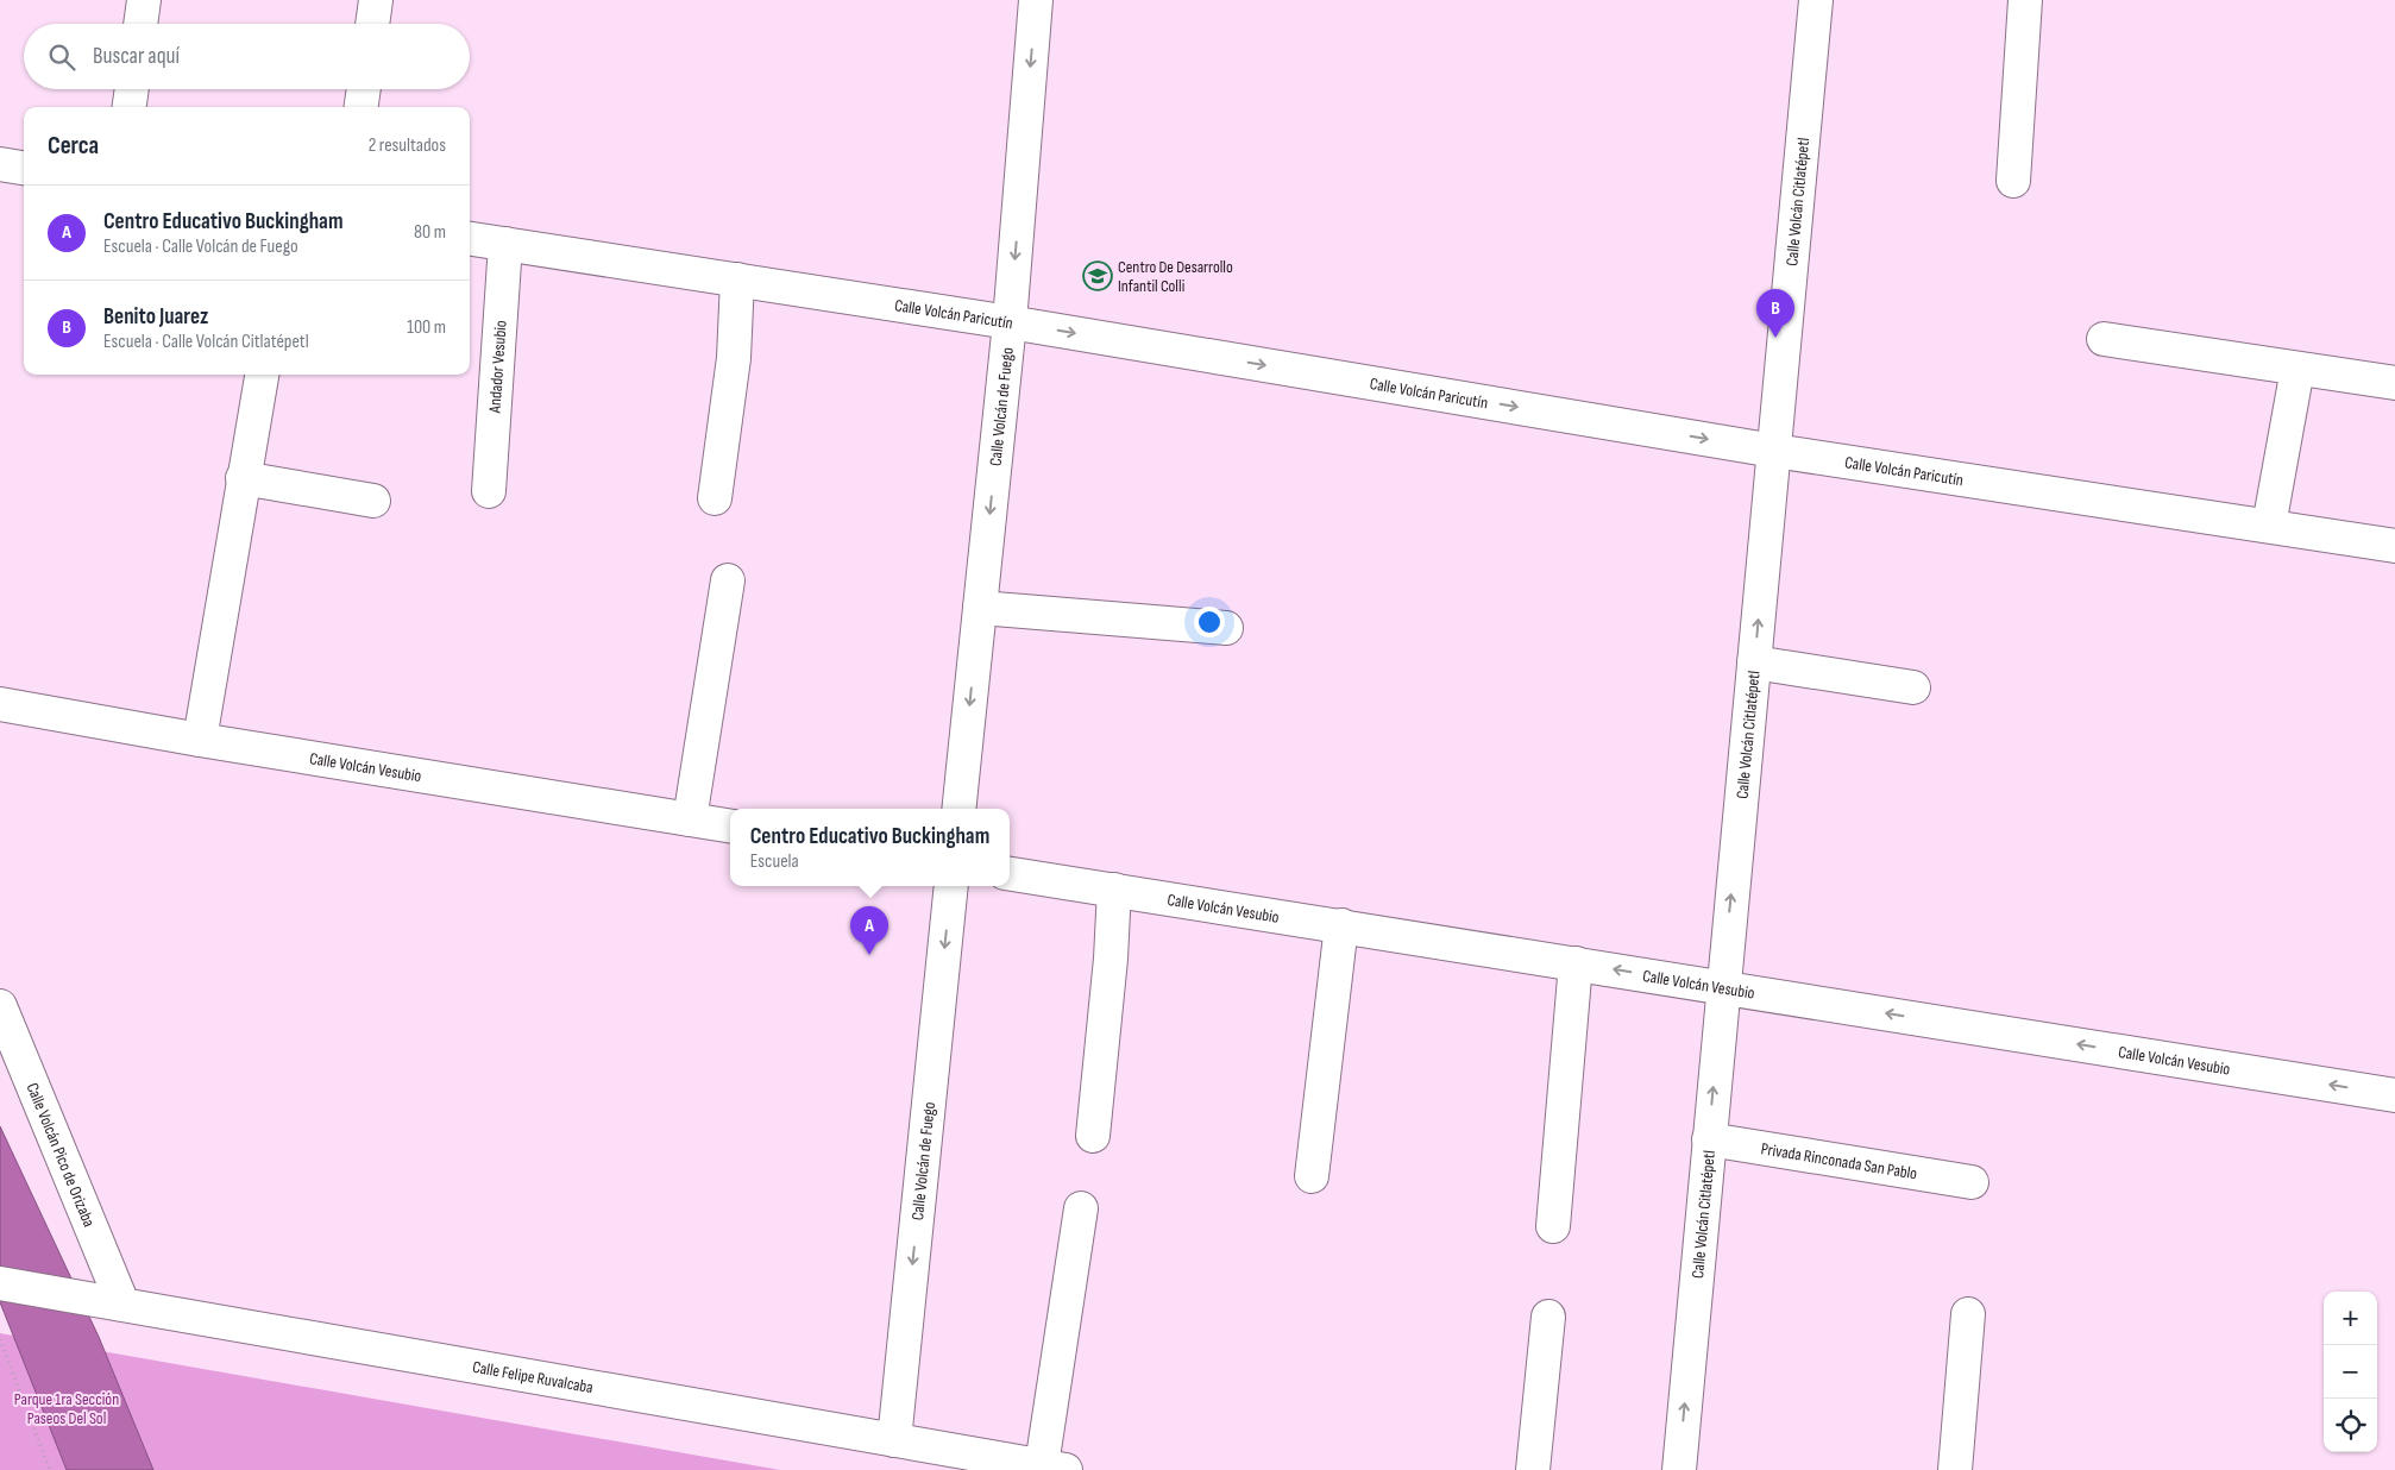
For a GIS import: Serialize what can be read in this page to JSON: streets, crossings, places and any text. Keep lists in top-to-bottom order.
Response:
{
  "streets": {
    "street": [
      "Calle Volcán Citlatépetl",
      "Calle Volcán Paricutín",
      "Andador Vesubio",
      "Calle Volcán de Fuego",
      "Calle Volcán Vesubio",
      "Calle Volcán Pico de Orizaba",
      "Privada Rinconada San Pablo",
      "Calle Felipe Ruvalcaba"
    ]
  },
  "crossings": [
    ["Calle Volcán Citlatépetl", "Calle Volcán Paricutín"],
    ["Calle Volcán Citlatépetl", "Calle Volcán Vesubio"],
    ["Calle Volcán Citlatépetl", "Privada Rinconada San Pablo"],
    ["Calle Volcán Paricutín", "Andador Vesubio"],
    ["Calle Volcán Paricutín", "Calle Volcán de Fuego"],
    ["Calle Volcán de Fuego", "Calle Felipe Ruvalcaba"],
    ["Calle Volcán Pico de Orizaba", "Calle Felipe Ruvalcaba"]
  ],
  "one_way": ["Calle Volcán Vesubio"],
  "parks": ["Parque 1ra Sección Paseos Del Sol"],
  "places": {
    "school or university": ["Centro De Desarrollo Infantil Colli"]
  },
  "page": {
    "search": "Buscar aquí",
    "heading": ["Cerca", "2 resultados"],
    "list": [
      {
        "mark": "A",
        "name": "Centro Educativo Buckingham",
        "note": "Escuela · Calle Volcán de Fuego",
        "value": "80 m"
      },
      {
        "mark": "B",
        "name": "Benito Juarez",
        "note": "Escuela · Calle Volcán Citlatépetl",
        "value": "100 m"
      }
    ],
    "pins": ["B", "A"],
    "popup": ["Centro Educativo Buckingham", "Escuela"],
    "map_buttons": ["+", "−"]
  }
}
